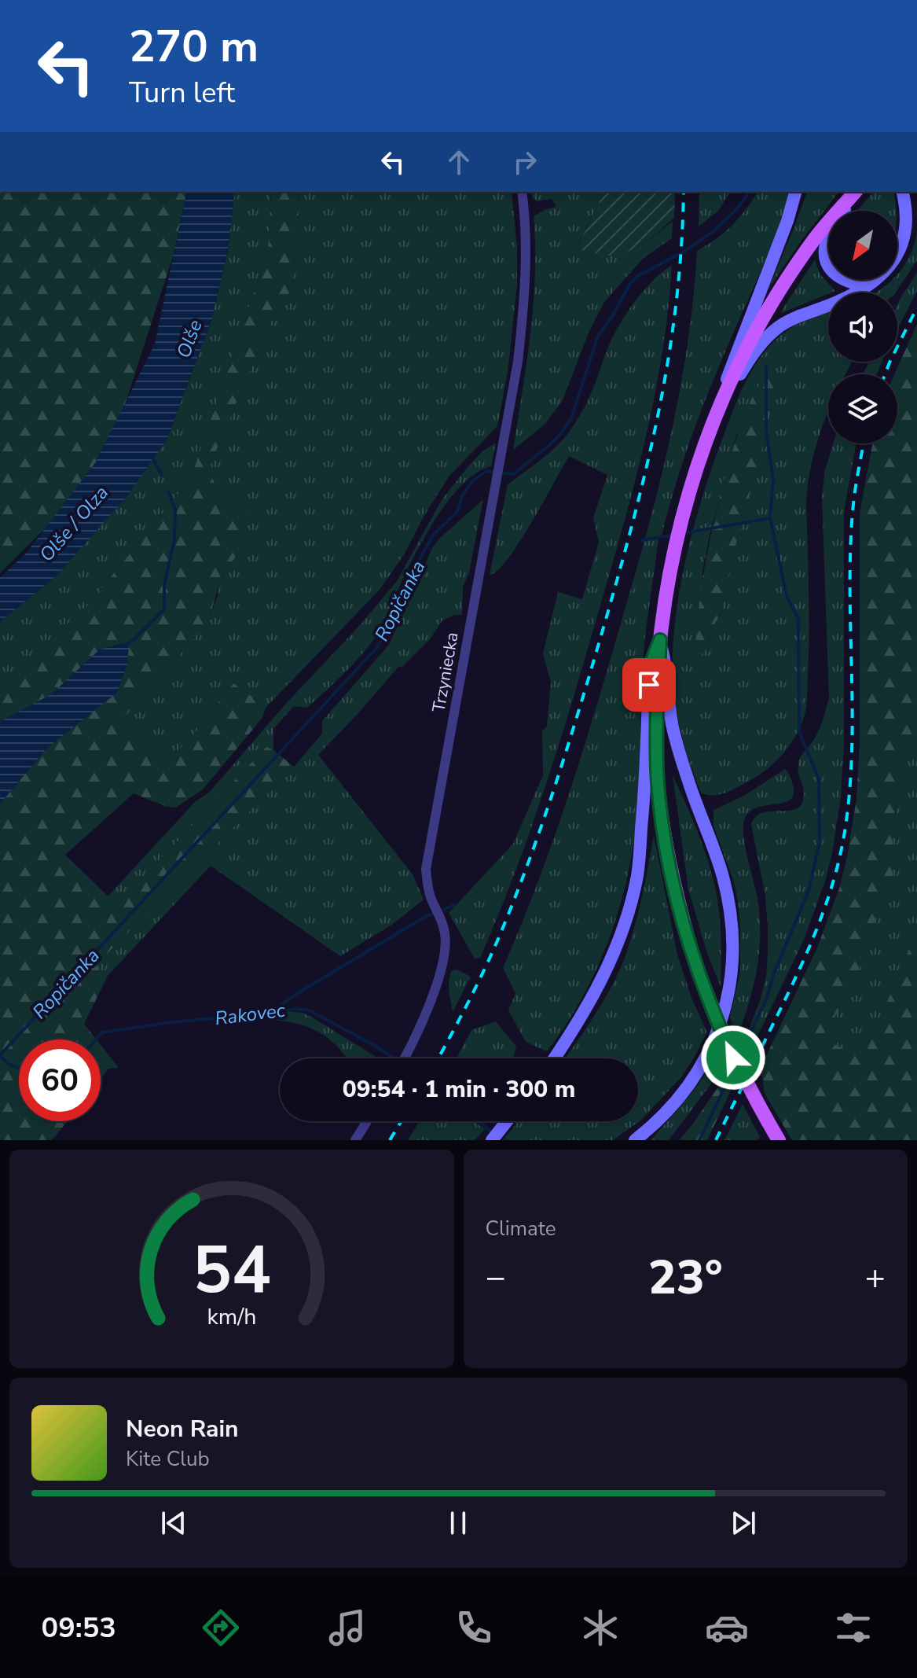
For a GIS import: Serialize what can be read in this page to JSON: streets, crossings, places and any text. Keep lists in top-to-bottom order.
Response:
{
  "streets": {
    "street": ["Trzyniecka"]
  },
  "water": [
    "Olše",
    "Olše / Olza",
    "Ropičanka",
    "Rakovec"
  ],
  "north": "bottom left",
  "page": {
    "turn": ["270 m", "Turn left"],
    "limit": "60",
    "trip": "09:54 · 1 min · 300 m",
    "tile": "Climate",
    "heat": ["−", "23°", "+"],
    "song": ["Neon Rain", "Kite Club"],
    "tabs": "09:53",
    "gauge": ["54", "km/h"]
  }
}
